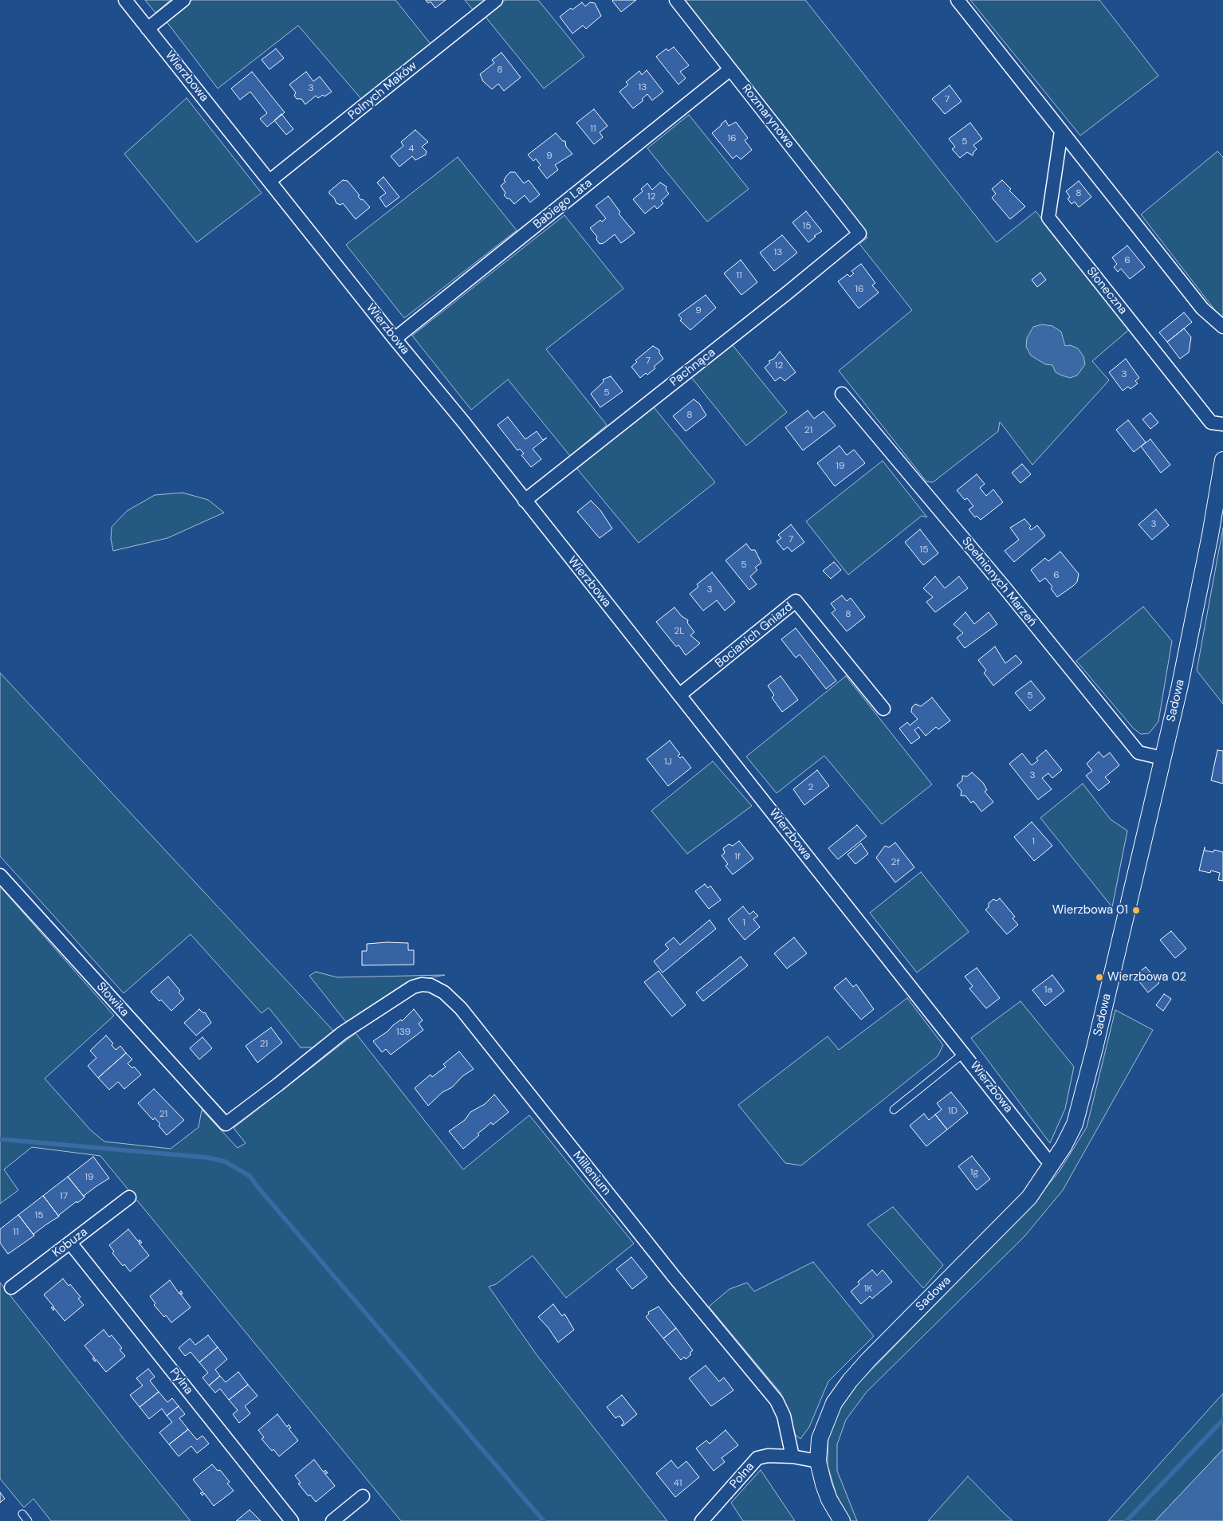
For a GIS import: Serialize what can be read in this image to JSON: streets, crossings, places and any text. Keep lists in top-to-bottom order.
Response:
{
  "streets": {
    "street": [
      "Wierzbowa",
      "Polnych Maków",
      "Rozmarynowa",
      "Babiego Lata",
      "Słoneczna",
      "Pachnąca",
      "Spełnionych Marzeń",
      "Bocianich Gniazd",
      "Sadowa",
      "Słowika",
      "Millenium",
      "Kobuza",
      "Pylna",
      "Polna"
    ]
  },
  "crossings": [
    ["Wierzbowa", "Polnych Maków"],
    ["Wierzbowa", "Babiego Lata"],
    ["Wierzbowa", "Pachnąca"],
    ["Wierzbowa", "Bocianich Gniazd"],
    ["Wierzbowa", "Sadowa"],
    ["Rozmarynowa", "Babiego Lata"],
    ["Rozmarynowa", "Pachnąca"],
    ["Spełnionych Marzeń", "Sadowa"],
    ["Sadowa", "Polna"],
    ["Słowika", "Millenium"],
    ["Millenium", "Polna"],
    ["Kobuza", "Pylna"]
  ],
  "places": ["Wierzbowa 01", "Wierzbowa 02"],
  "house_numbers": [
    "8",
    "13",
    "3",
    "7",
    "11",
    "16",
    "5",
    "4",
    "9",
    "8",
    "12",
    "15",
    "13",
    "6",
    "11",
    "16",
    "9",
    "7",
    "12",
    "3",
    "5",
    "8",
    "21",
    "19",
    "3",
    "7",
    "15",
    "5",
    "6",
    "3",
    "8",
    "2L",
    "5",
    "1J",
    "3",
    "2",
    "1",
    "1f",
    "2f",
    "1",
    "1a",
    "139",
    "21",
    "1D",
    "21",
    "1g",
    "19",
    "17",
    "15",
    "11",
    "1K",
    "41"
  ]
}
